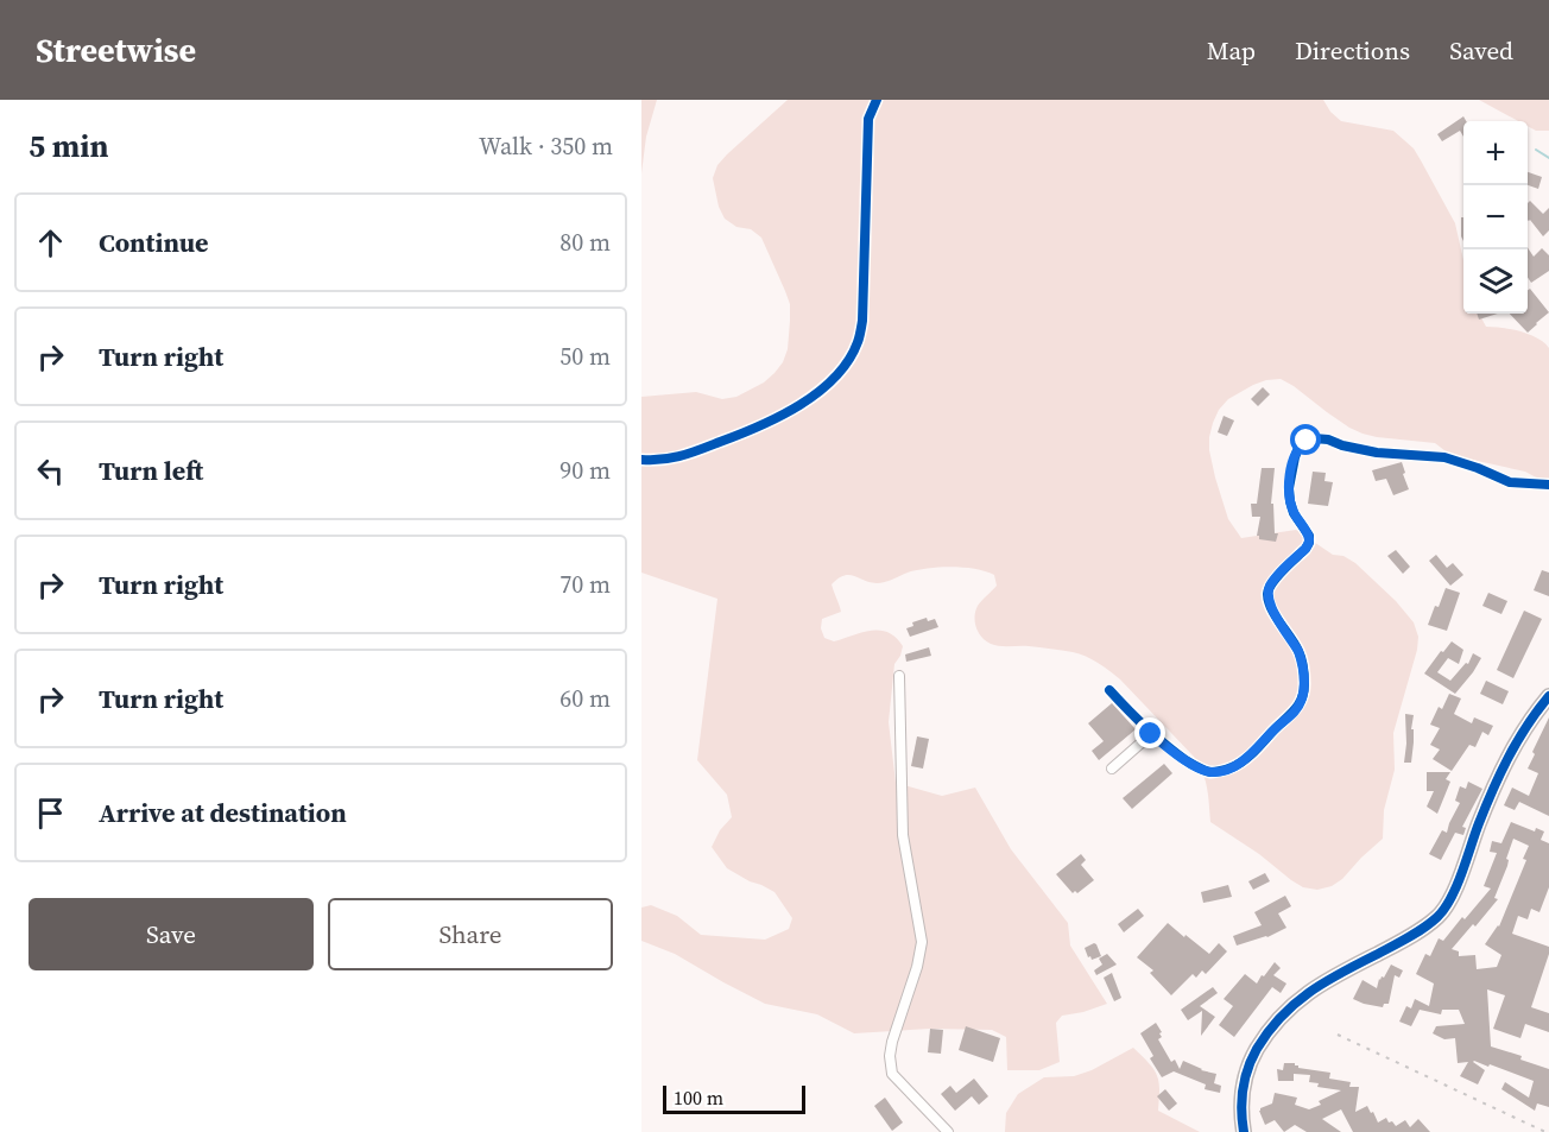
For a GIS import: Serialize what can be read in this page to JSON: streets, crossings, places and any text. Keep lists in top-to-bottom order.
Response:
{
  "scale_bar": "100 m",
  "page": {
    "header": "Streetwise",
    "nav": ["Map", "Directions", "Saved"],
    "heading": ["5 min", "Walk · 350 m"],
    "map_buttons": ["+", "−"],
    "list": [
      ["Continue", "80 m"],
      ["Turn right", "50 m"],
      ["Turn left", "90 m"],
      ["Turn right", "70 m"],
      ["Turn right", "60 m"],
      "Arrive at destination"
    ],
    "buttons": ["Save", "Share"],
    "scale": "100 m"
  }
}
